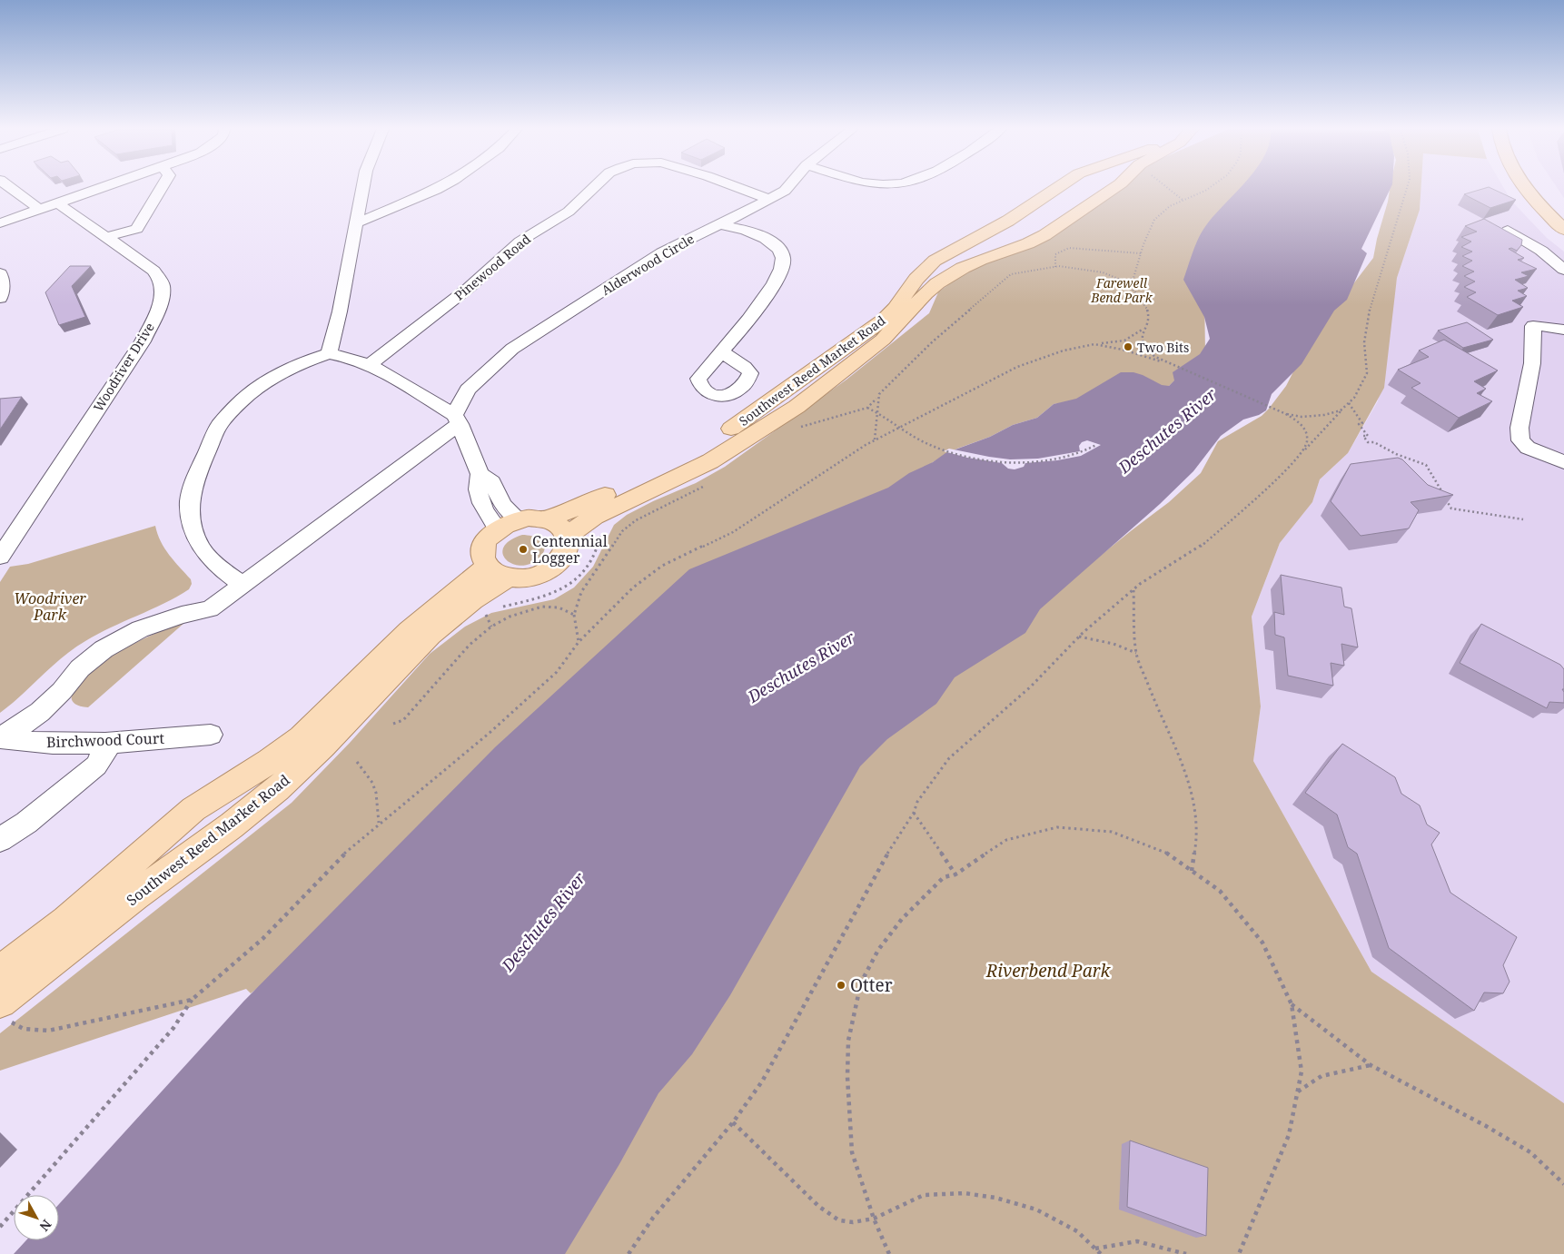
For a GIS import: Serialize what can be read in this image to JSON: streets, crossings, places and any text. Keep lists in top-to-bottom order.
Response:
{
  "streets": {
    "main road": ["Southwest Reed Market Road"],
    "street": [
      "Alderwood Circle",
      "Pinewood Road",
      "Woodriver Drive",
      "Birchwood Court"
    ]
  },
  "crossings": [
    ["Alderwood Circle", "Pinewood Road"]
  ],
  "water": ["Deschutes River"],
  "parks": ["Farewell Bend Park", "Woodriver Park", "Riverbend Park"],
  "places": ["Two Bits", "Centennial Logger", "Otter"],
  "north": "bottom right"
}
